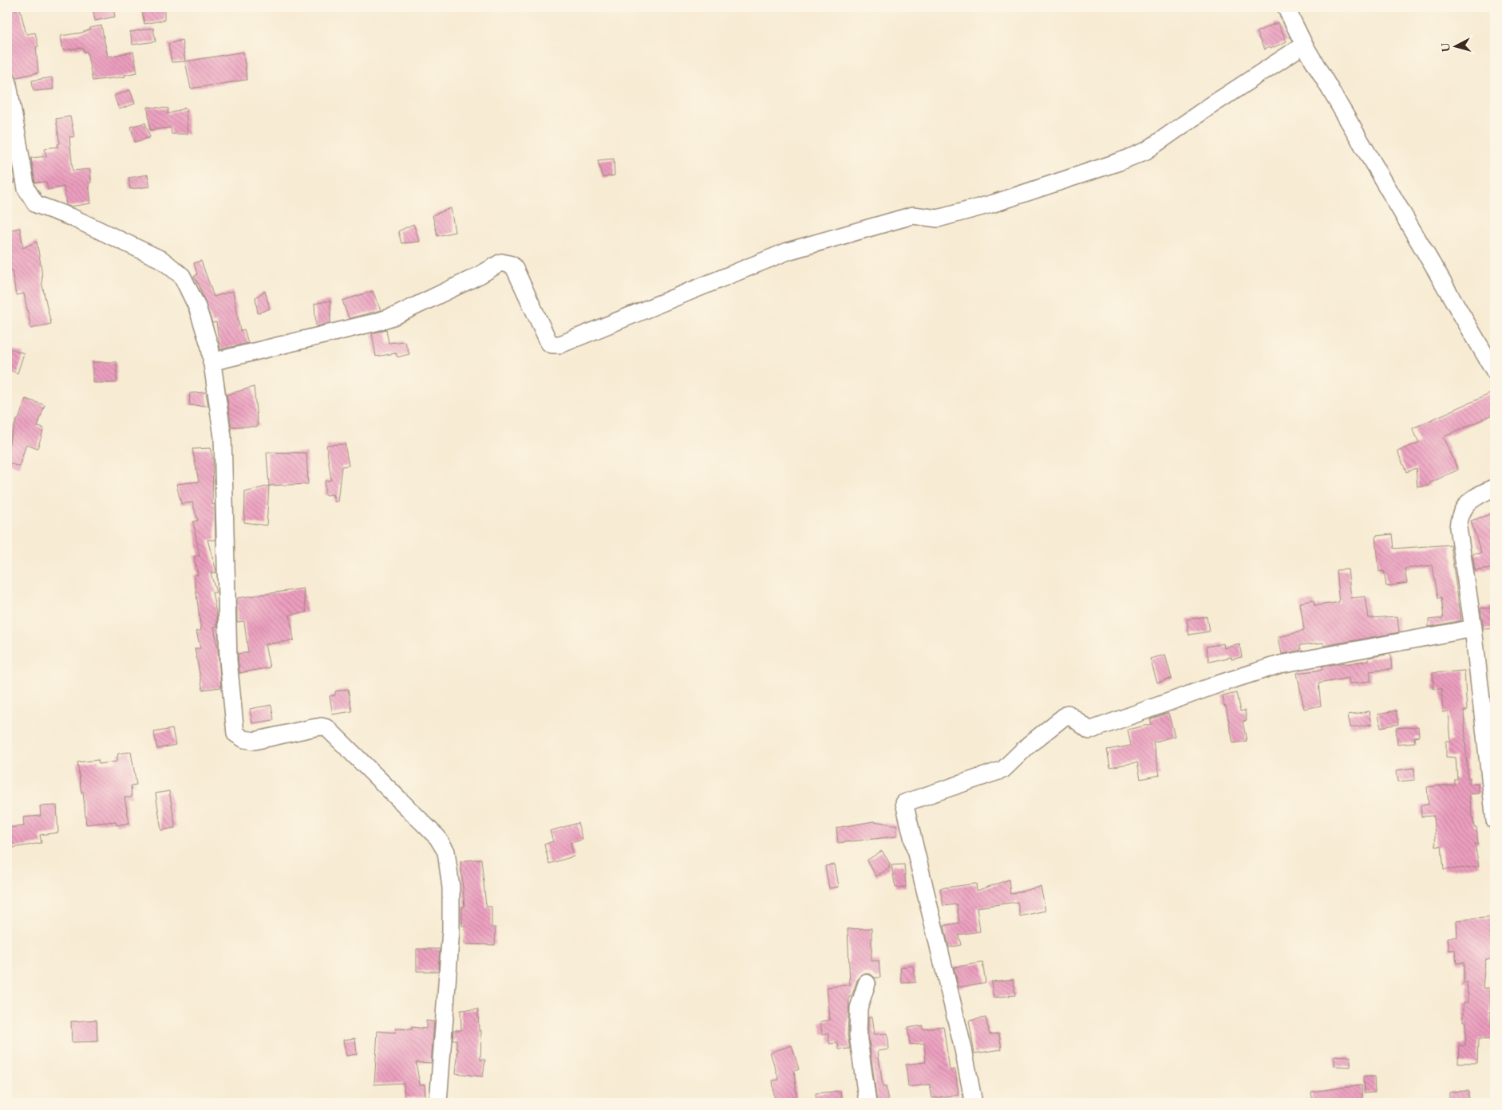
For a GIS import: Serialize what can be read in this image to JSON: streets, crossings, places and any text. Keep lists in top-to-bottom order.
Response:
{
  "north": "left"
}
